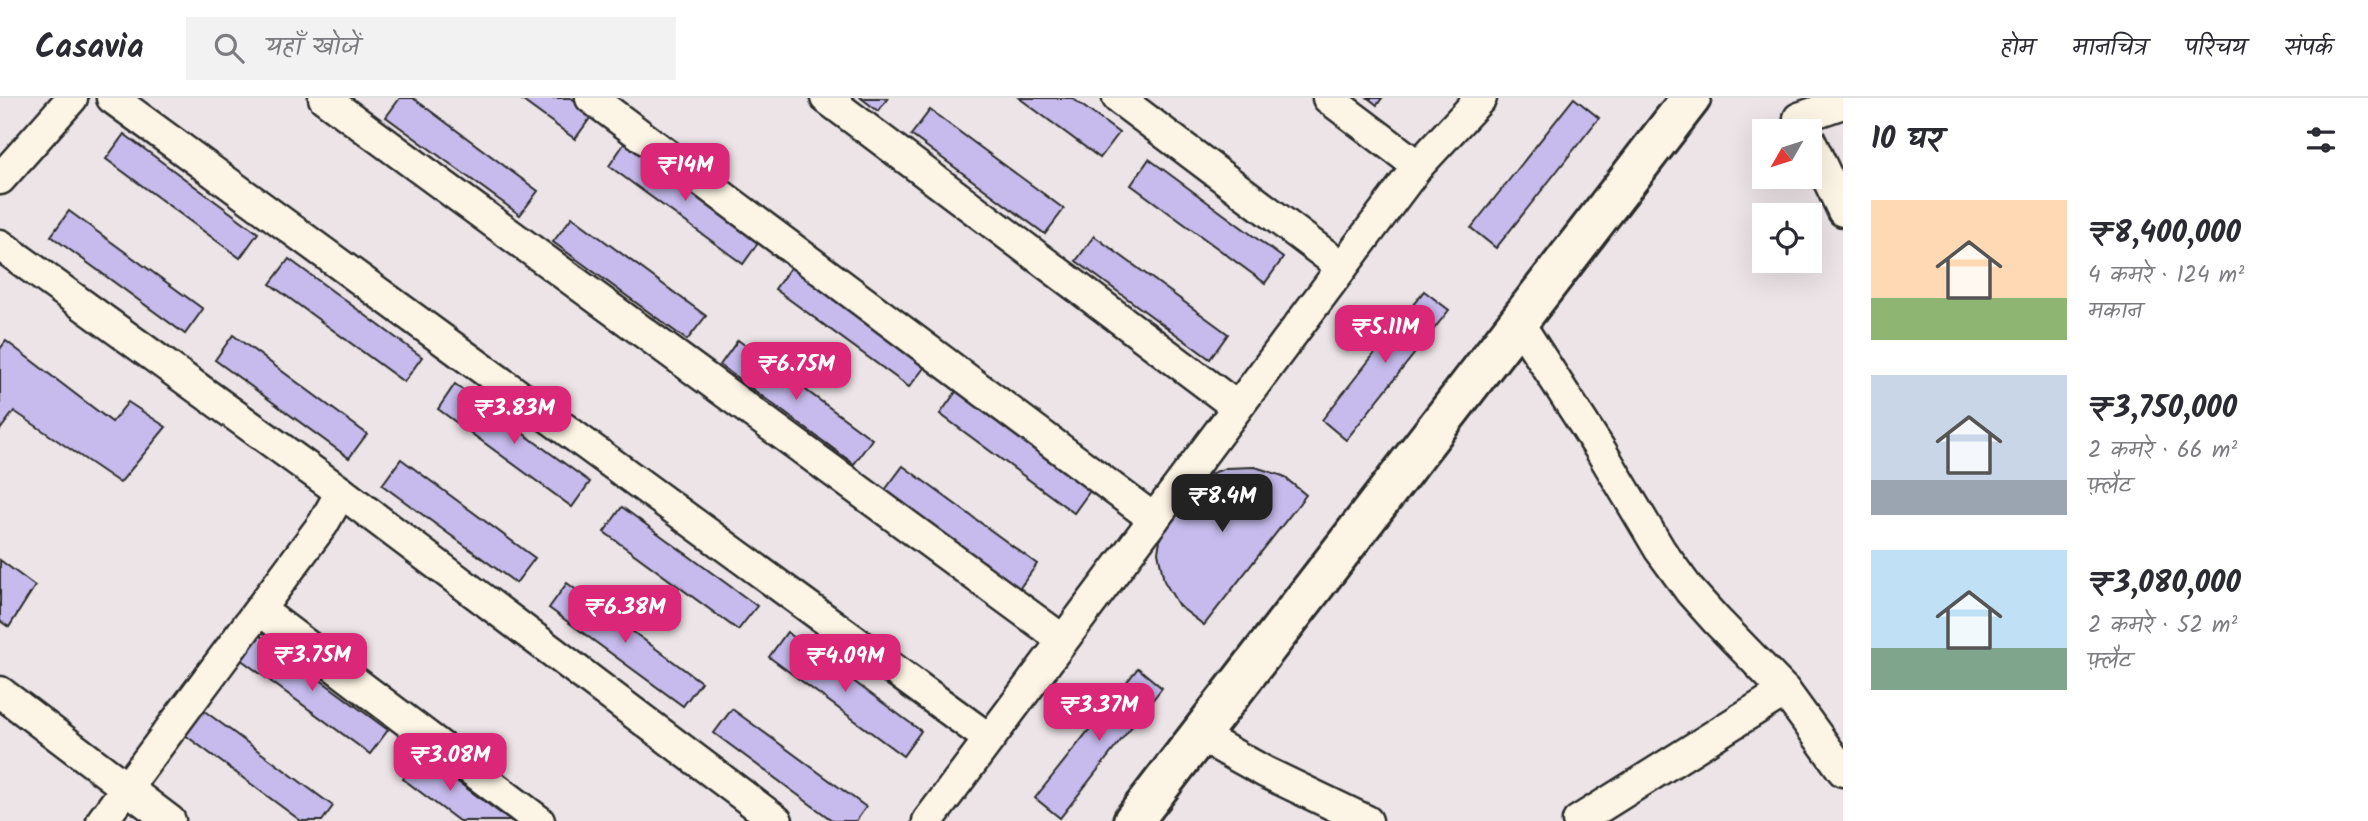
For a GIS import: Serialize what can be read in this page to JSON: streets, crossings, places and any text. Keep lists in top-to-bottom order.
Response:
{
  "north": "bottom left",
  "page": {
    "header": "Casavia",
    "search": "यहाँ खोजें",
    "nav": [
      "होम",
      "मानचित्र",
      "परिचय",
      "संपर्क"
    ],
    "heading": "10 घर",
    "price": [
      "₹14M",
      "₹5.11M",
      "₹6.75M",
      "₹3.83M",
      "₹8.4M",
      "₹6.38M",
      "₹3.75M",
      "₹4.09M",
      "₹3.37M",
      "₹3.08M"
    ],
    "list": [
      {
        "name": "₹8,400,000",
        "note": "4 कमरे · 124 m² · मकान"
      },
      {
        "name": "₹3,750,000",
        "note": "2 कमरे · 66 m² · फ़्लैट"
      },
      {
        "name": "₹3,080,000",
        "note": "2 कमरे · 52 m² · फ़्लैट"
      }
    ]
  }
}
